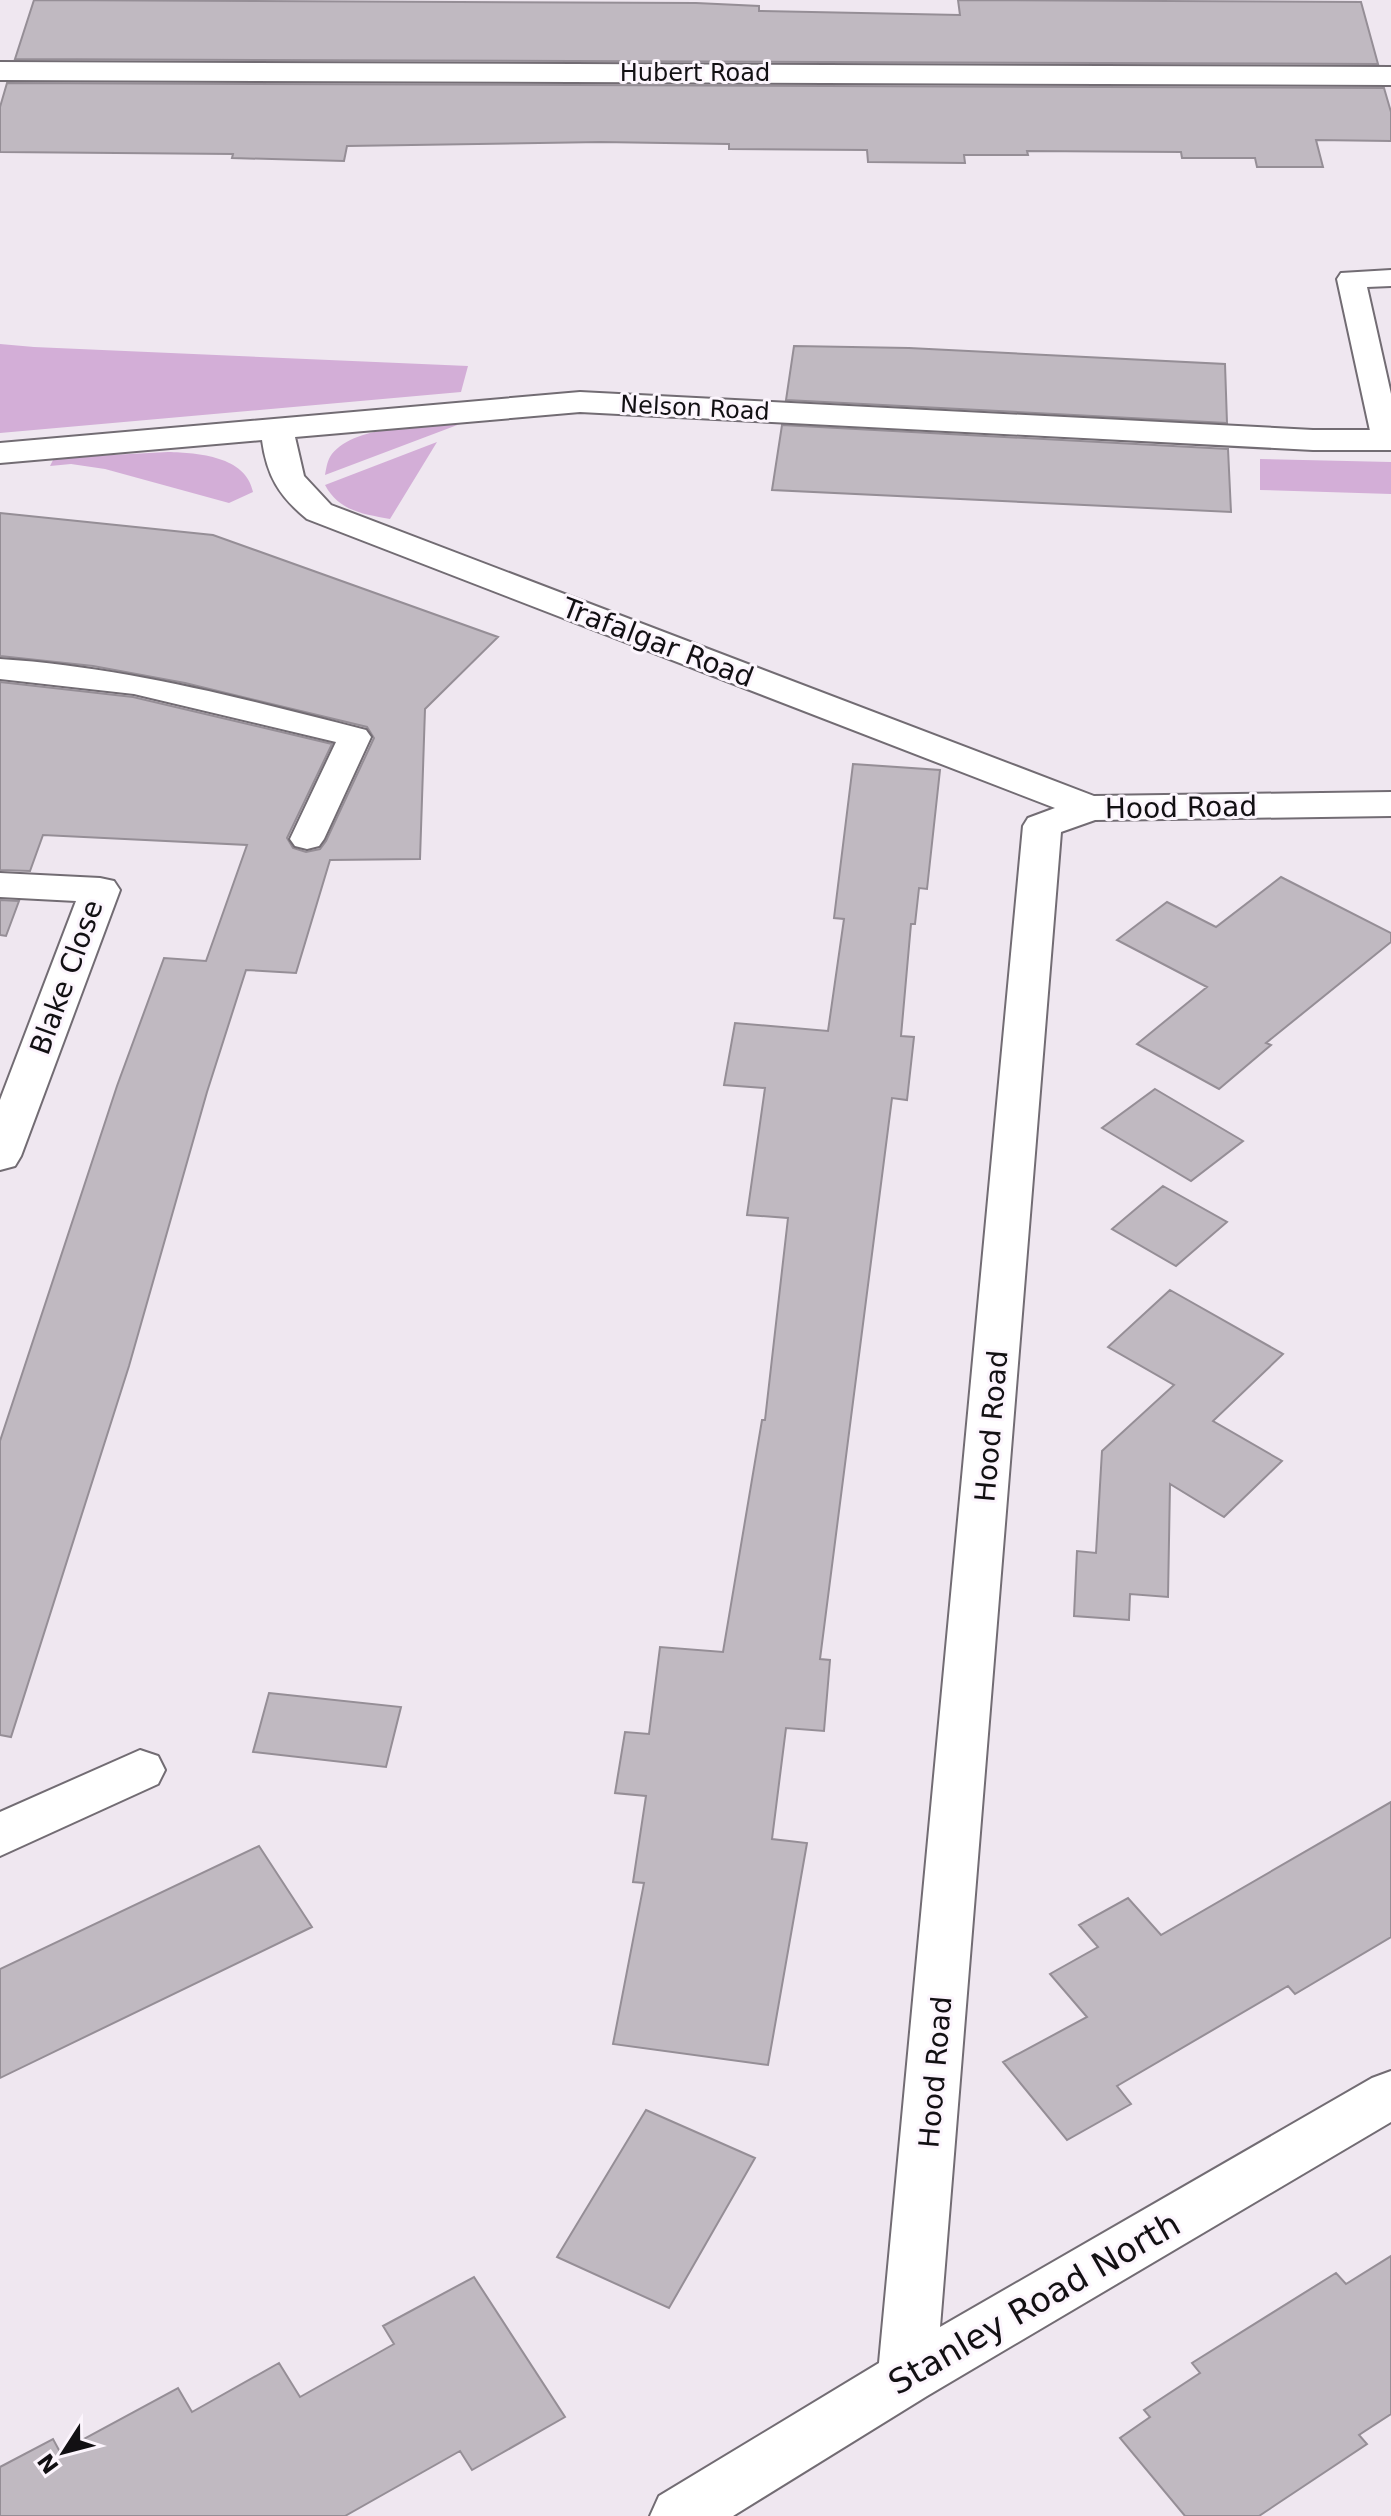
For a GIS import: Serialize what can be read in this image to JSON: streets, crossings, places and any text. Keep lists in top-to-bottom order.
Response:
{
  "streets": {
    "street": [
      "Hubert Road",
      "Nelson Road",
      "Trafalgar Road",
      "Hood Road",
      "Blake Close",
      "Stanley Road North"
    ]
  },
  "crossings": [
    ["Nelson Road", "Trafalgar Road"],
    ["Trafalgar Road", "Hood Road"],
    ["Hood Road", "Stanley Road North"]
  ],
  "north": "bottom left"
}
